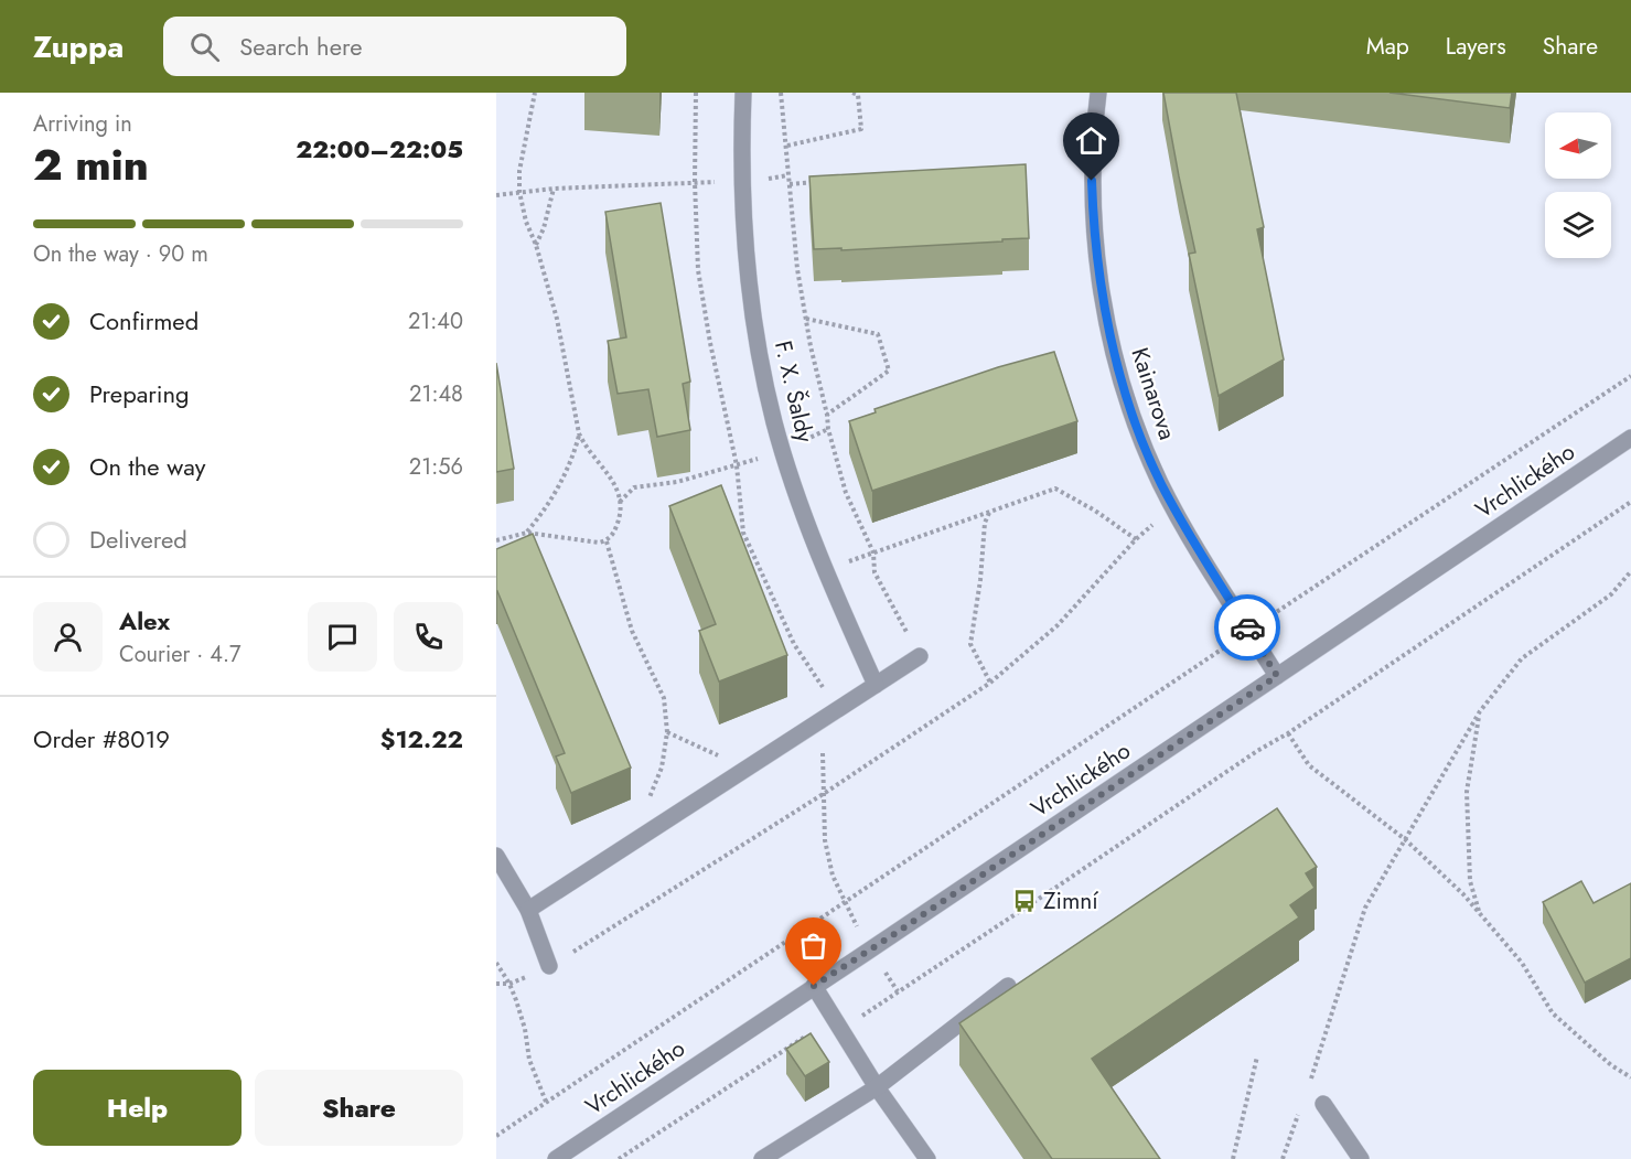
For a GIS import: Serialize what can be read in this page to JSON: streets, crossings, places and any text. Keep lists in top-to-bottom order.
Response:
{
  "streets": {
    "street": ["F. X. Šaldy", "Kainarova", "Vrchlického"]
  },
  "crossings": [
    ["Kainarova", "Vrchlického"]
  ],
  "places": {
    "bus stop": ["Zimní"]
  },
  "north": "left",
  "page": {
    "header": "Zuppa",
    "search": "Search here",
    "nav": ["Map", "Layers", "Share"],
    "heading": ["2 min", "Arriving in", "22:00–22:05"],
    "panel": [
      "Alex",
      "Courier · 4.7",
      "Order #8019",
      "$12.22"
    ],
    "bar": "On the way · 90 m",
    "list": [
      ["Confirmed", "21:40"],
      ["Preparing", "21:48"],
      ["On the way", "21:56"],
      "Delivered"
    ],
    "buttons": ["Help", "Share"]
  }
}
